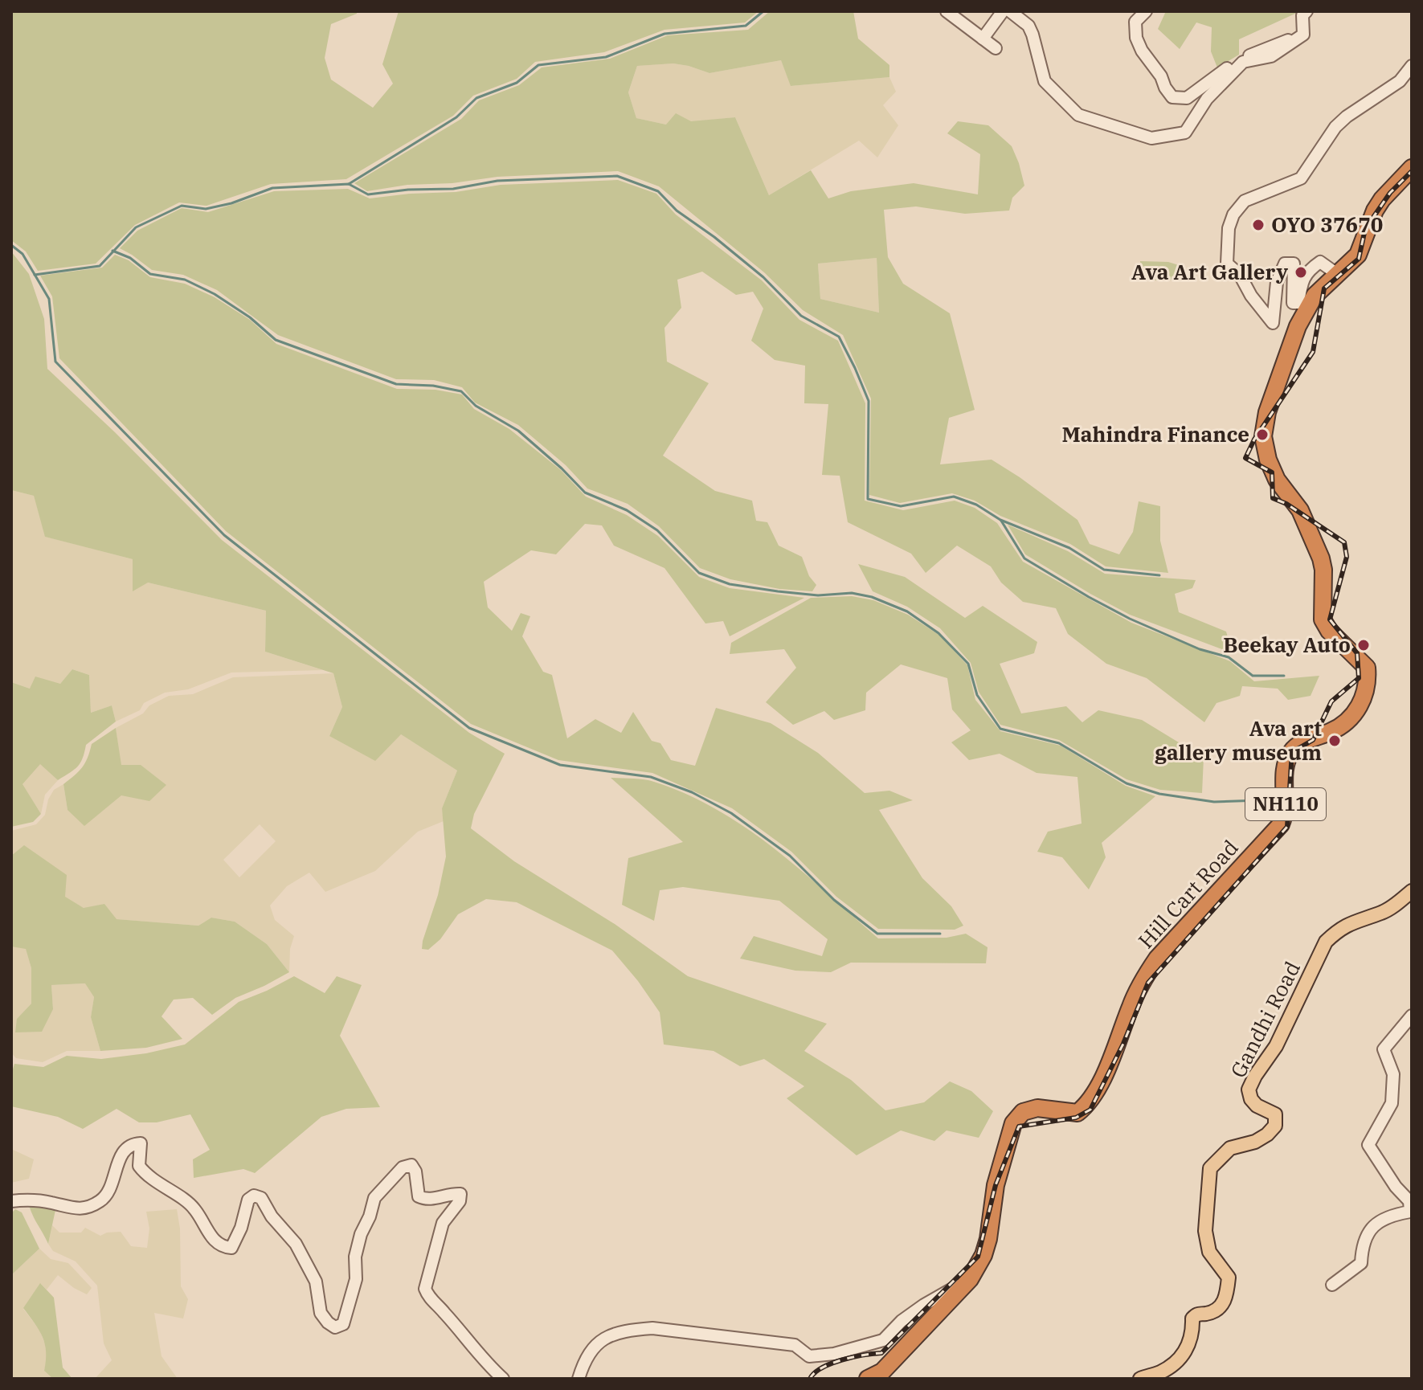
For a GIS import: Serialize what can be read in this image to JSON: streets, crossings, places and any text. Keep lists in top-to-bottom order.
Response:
{
  "streets": {
    "highway": ["NH110", "Hill Cart Road"],
    "main road": ["Gandhi Road"]
  },
  "places": [
    "OYO 37670",
    "Ava Art Gallery",
    "Mahindra Finance",
    "Beekay Auto",
    "Ava art gallery museum"
  ]
}
